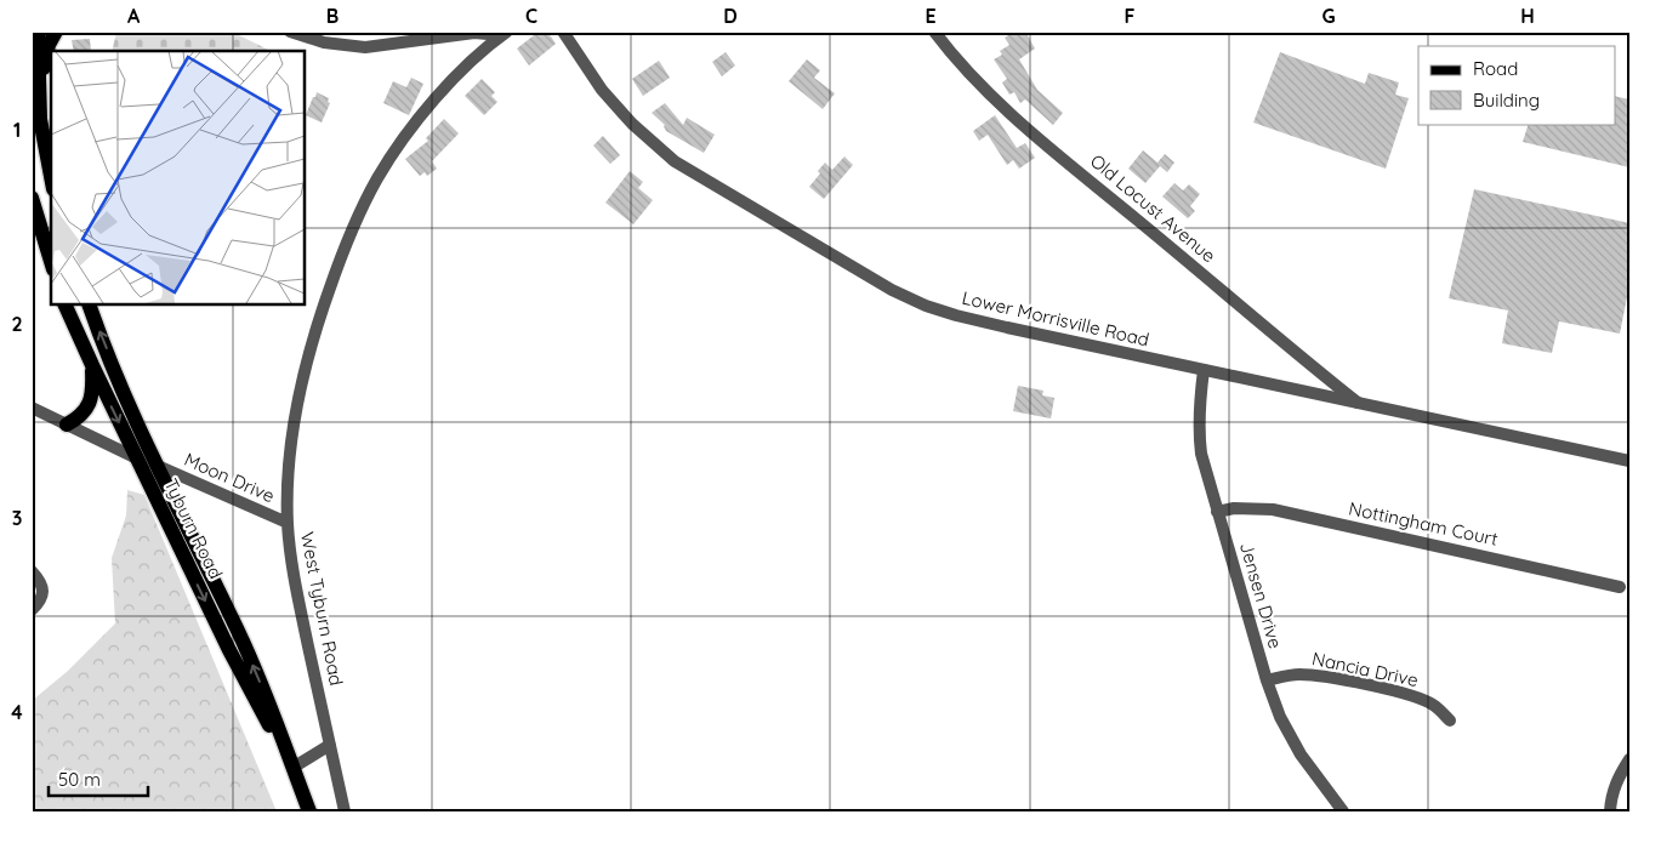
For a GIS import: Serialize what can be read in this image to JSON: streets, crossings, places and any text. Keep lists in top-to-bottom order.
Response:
{
  "streets": {
    "main road": ["Tyburn Road"],
    "street": [
      "Old Locust Avenue",
      "Lower Morrisville Road",
      "Moon Drive",
      "Nottingham Court",
      "Jensen Drive",
      "West Tyburn Road",
      "Nancia Drive"
    ]
  },
  "crossings": [
    ["Old Locust Avenue", "Lower Morrisville Road"],
    ["Lower Morrisville Road", "Jensen Drive"],
    ["Moon Drive", "Tyburn Road"],
    ["Moon Drive", "West Tyburn Road"],
    ["Nottingham Court", "Jensen Drive"],
    ["Jensen Drive", "Nancia Drive"]
  ],
  "legend": ["Road", "Building"],
  "scale_bar": "50 m",
  "grid": {
    "columns": [
      "A",
      "B",
      "C",
      "D",
      "E",
      "F",
      "G",
      "H"
    ],
    "rows": [
      "1",
      "2",
      "3",
      "4"
    ]
  }
}
